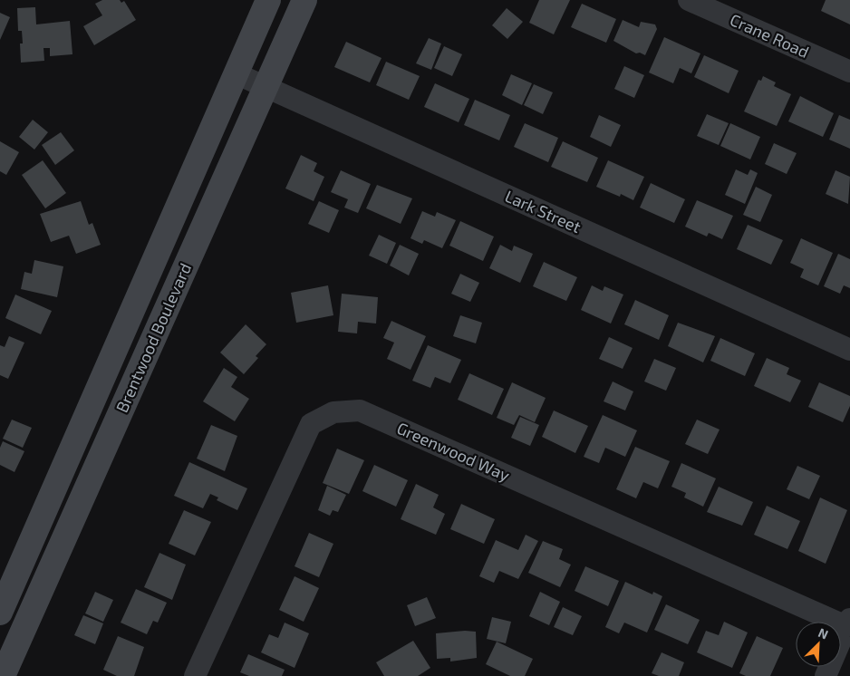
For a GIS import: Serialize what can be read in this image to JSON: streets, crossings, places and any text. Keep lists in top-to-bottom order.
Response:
{
  "streets": {
    "main road": ["Brentwood Boulevard"],
    "street": ["Crane Road", "Lark Street", "Greenwood Way"]
  },
  "crossings": [
    ["Lark Street", "Brentwood Boulevard"]
  ],
  "north": "top right"
}
